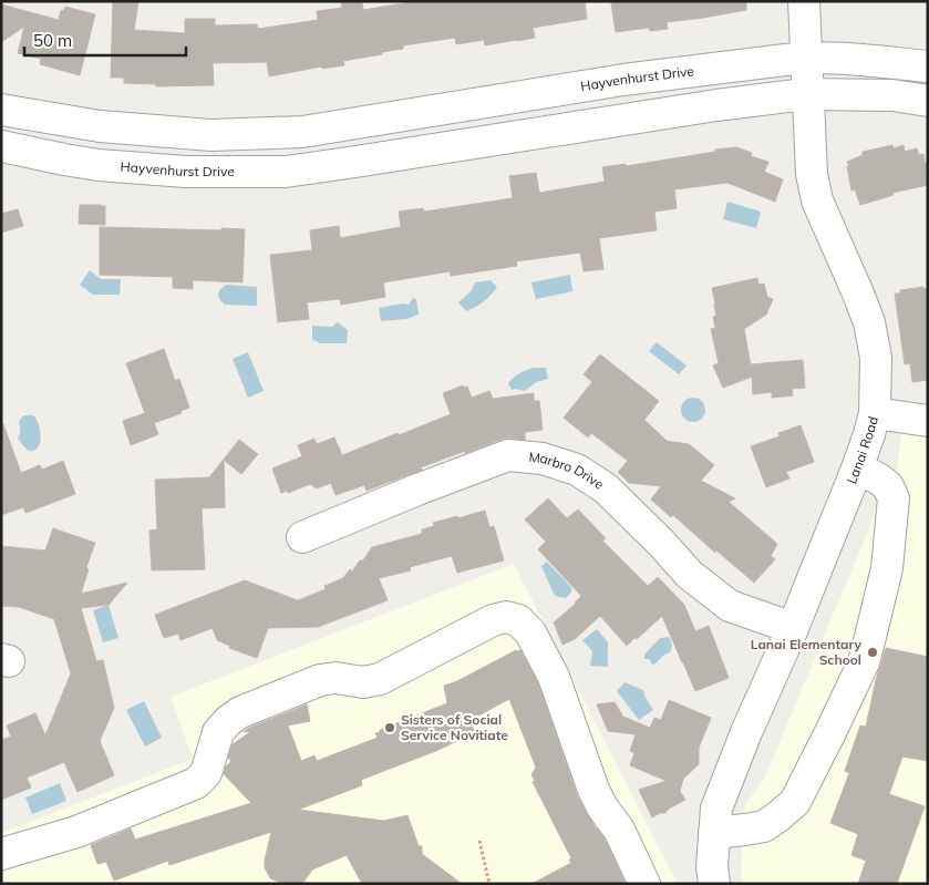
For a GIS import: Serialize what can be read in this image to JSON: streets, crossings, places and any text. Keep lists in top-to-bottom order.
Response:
{
  "streets": {
    "street": ["Hayvenhurst Drive", "Lanai Road", "Marbro Drive"]
  },
  "crossings": [
    ["Hayvenhurst Drive", "Lanai Road"],
    ["Lanai Road", "Marbro Drive"]
  ],
  "places": ["Lanai Elementary School", "Sisters of Social Service Novitiate"],
  "scale_bar": "50 m"
}
